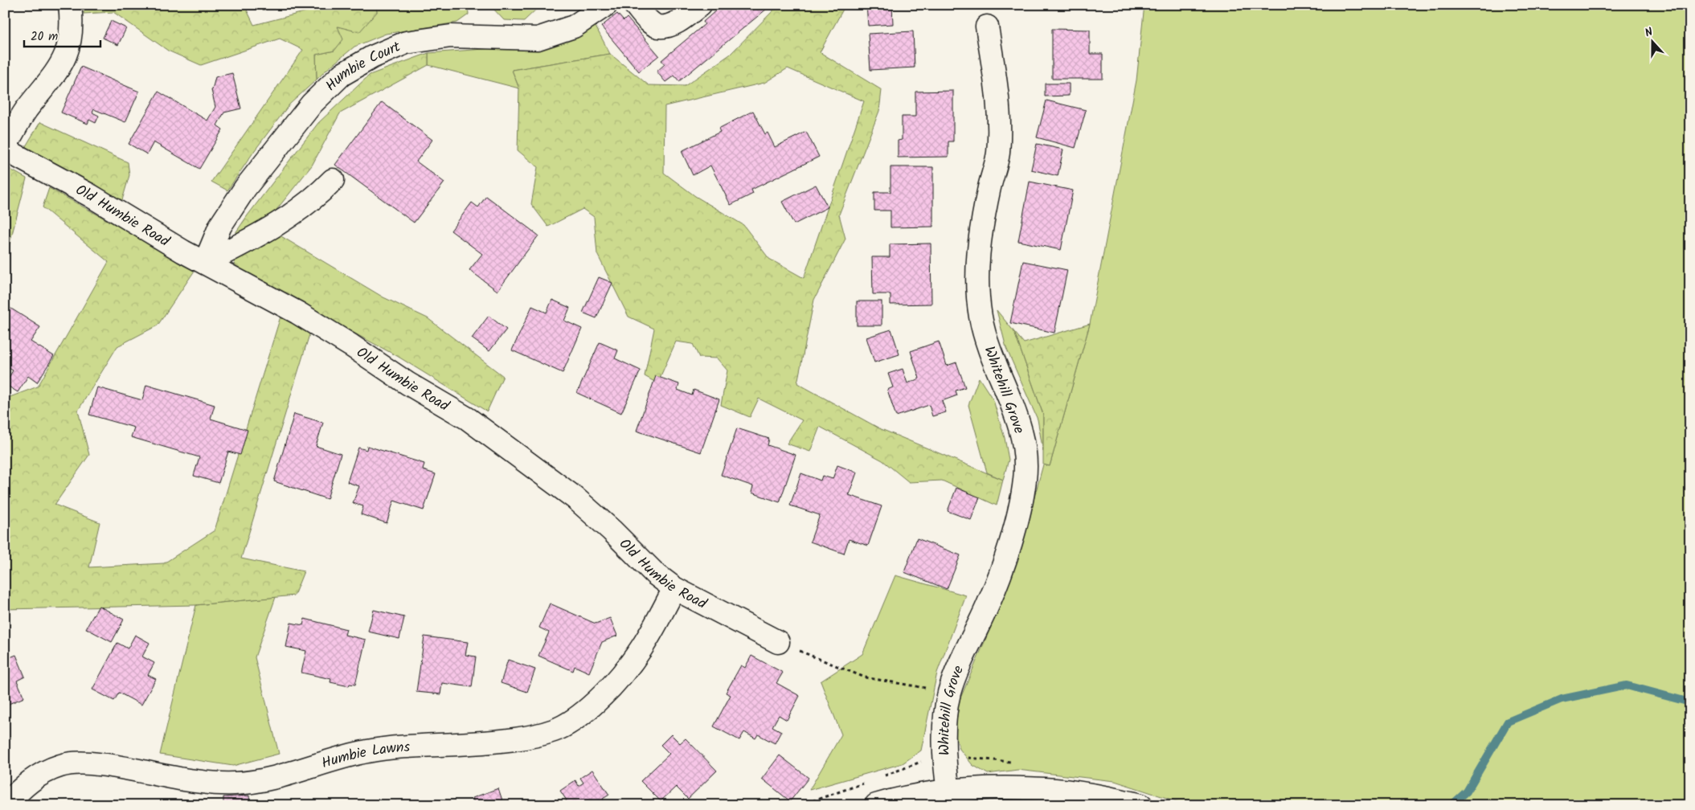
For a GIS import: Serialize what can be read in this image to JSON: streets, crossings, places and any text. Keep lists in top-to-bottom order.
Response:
{
  "streets": {
    "street": [
      "Humbie Court",
      "Old Humbie Road",
      "Whitehill Grove",
      "Humbie Lawns"
    ]
  },
  "crossings": [
    ["Humbie Court", "Old Humbie Road"],
    ["Old Humbie Road", "Humbie Lawns"]
  ],
  "scale_bar": "20 m",
  "north": "top"
}
